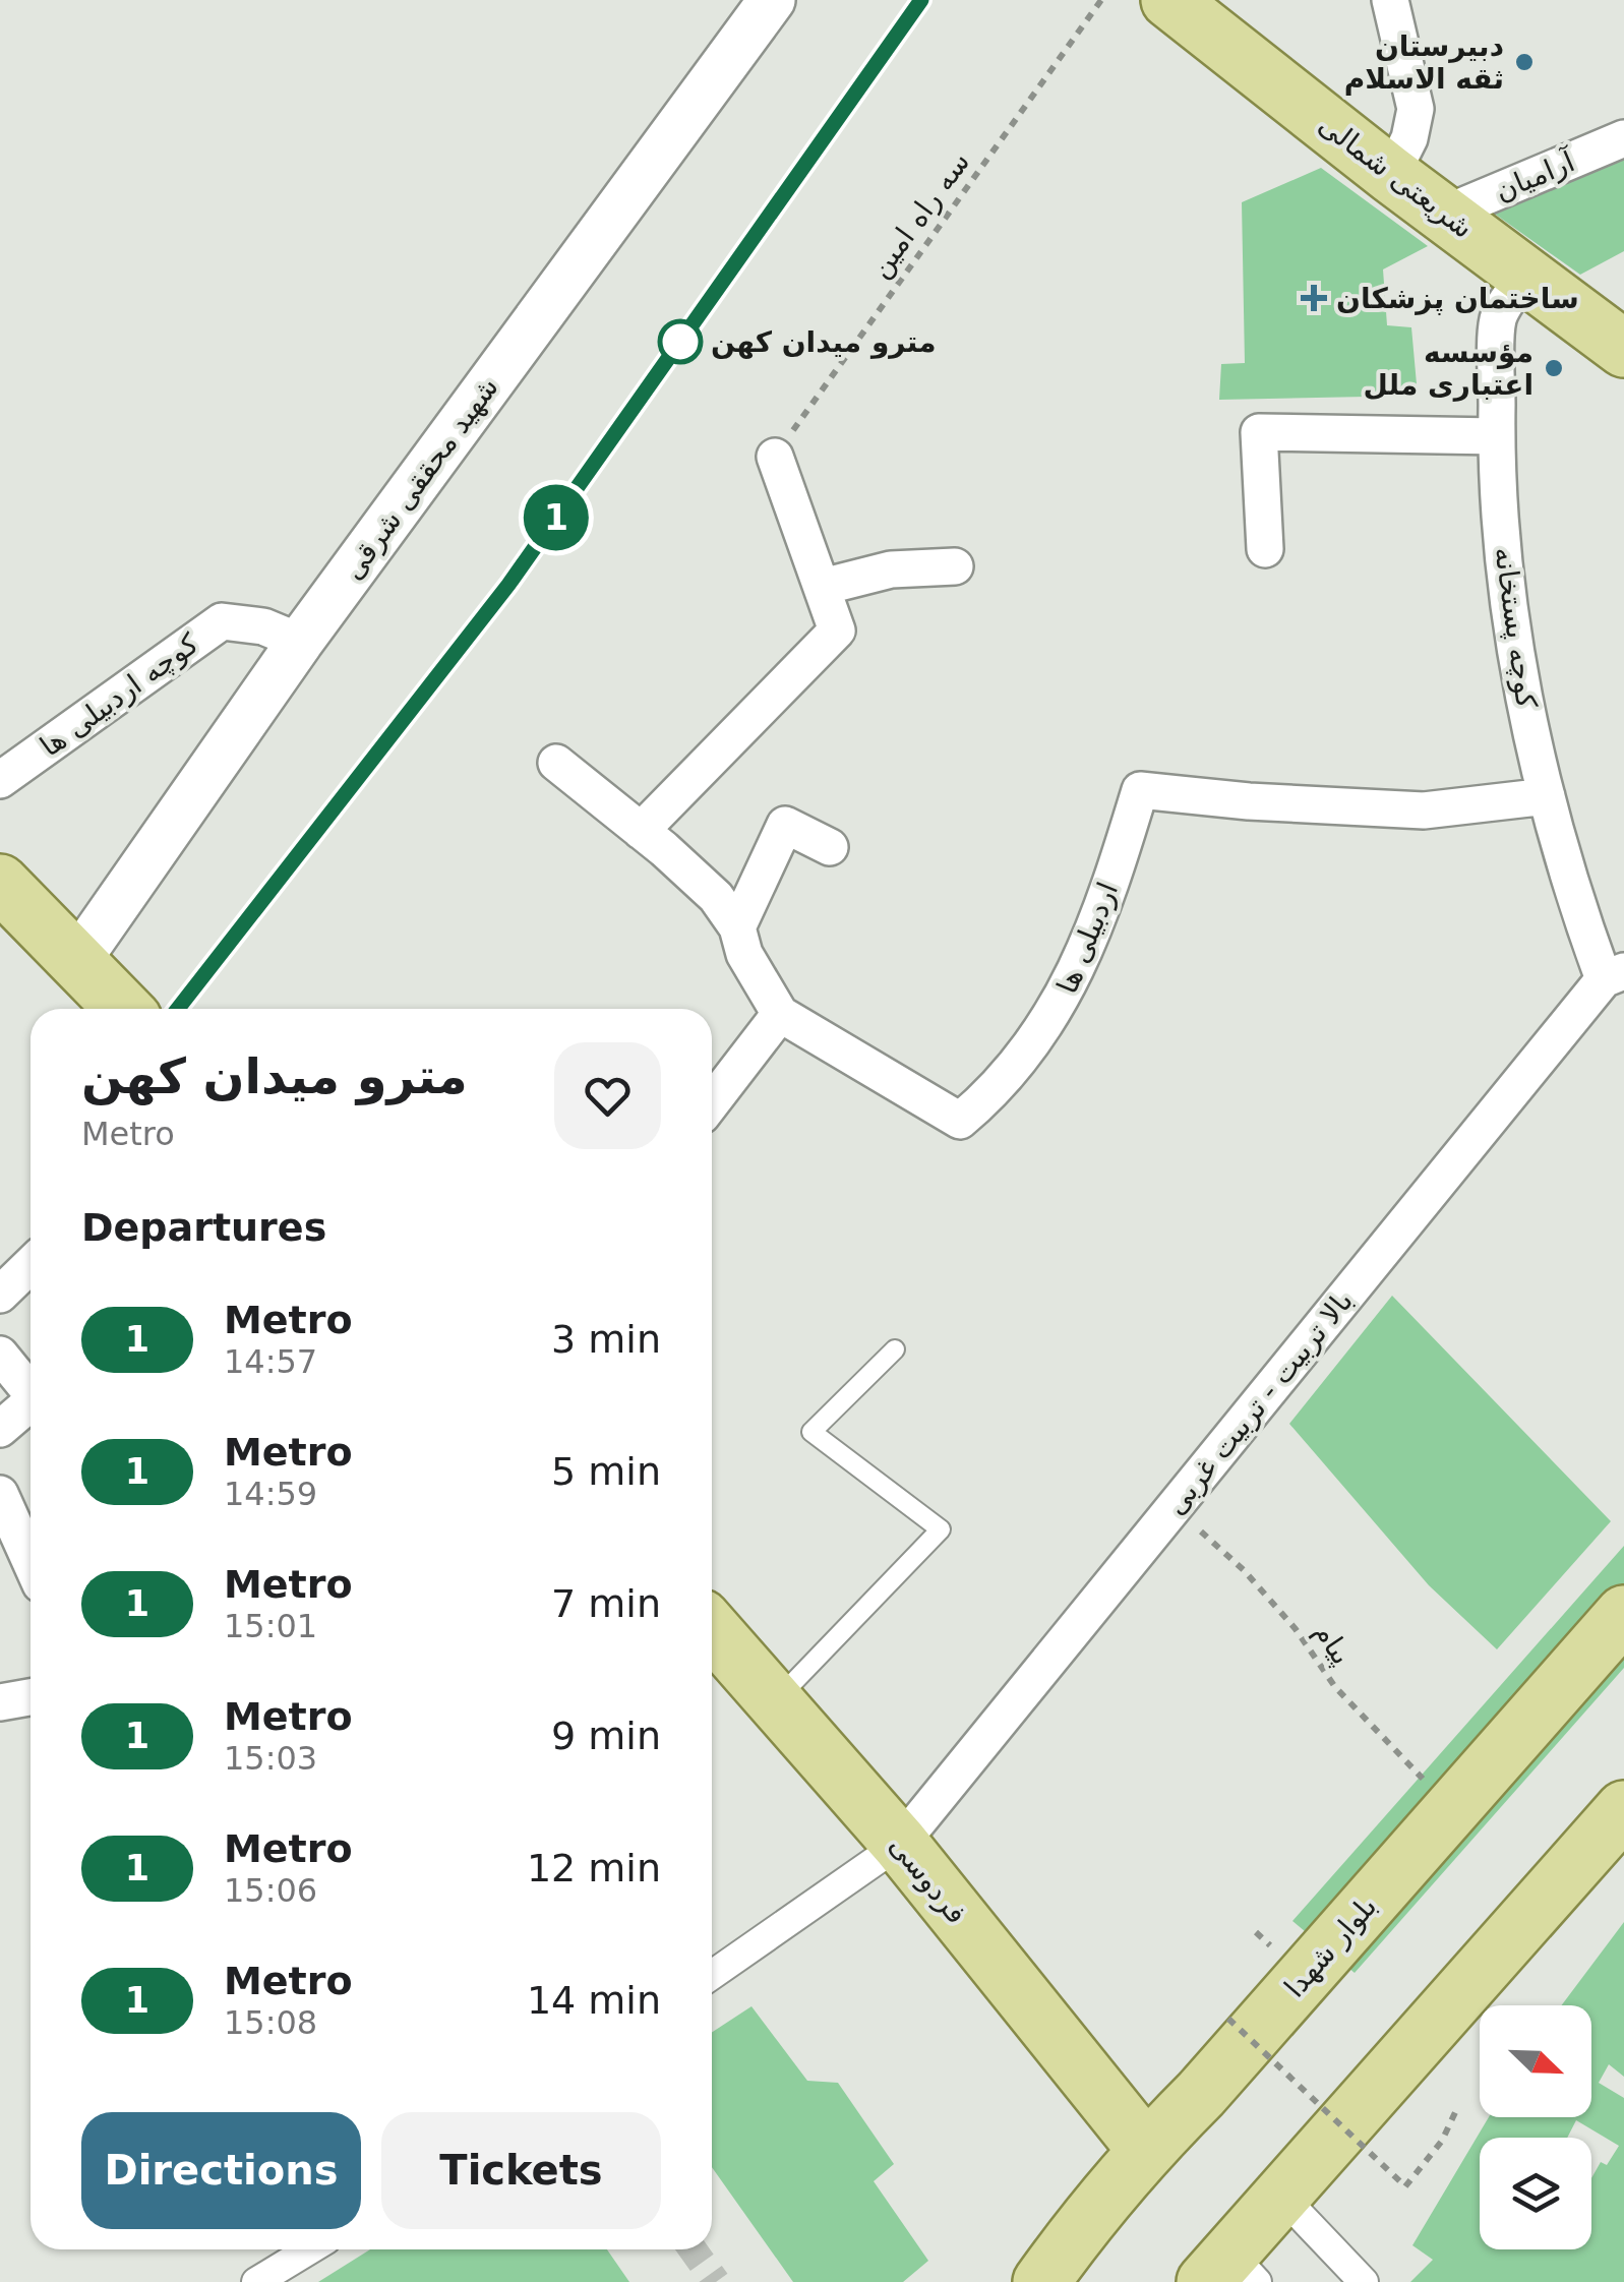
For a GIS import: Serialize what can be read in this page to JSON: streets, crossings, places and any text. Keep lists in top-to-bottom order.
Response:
{
  "streets": {
    "main road": ["شریعتی شمالی", "فردوسی", "بلوار شهدا"],
    "street": [
      "آرامیان",
      "شهید محققی شرقی",
      "کوچه پستخانه",
      "کوچه اردبیلی ها",
      "اردبیلی ها",
      "بالا تربیت - تربیت غربی"
    ],
    "path": ["سه راه امین", "پیام"]
  },
  "crossings": [
    ["شریعتی شمالی", "آرامیان"],
    ["شریعتی شمالی", "کوچه پستخانه"],
    ["شهید محققی شرقی", "کوچه اردبیلی ها"],
    ["کوچه پستخانه", "اردبیلی ها"],
    ["کوچه پستخانه", "بالا تربیت - تربیت غربی"],
    ["بالا تربیت - تربیت غربی", "پیام"],
    ["بالا تربیت - تربیت غربی", "فردوسی"],
    ["پیام", "بلوار شهدا"],
    ["فردوسی", "بلوار شهدا"]
  ],
  "places": {
    "other": ["دبیرستان ثقه الاسلام", "مترو میدان کهن", "مؤسسه اعتباری ملل"],
    "health": ["ساختمان پزشکان"]
  },
  "lines": ["metro line 1"],
  "north": "bottom right",
  "page": {
    "on_map": "1",
    "heading": [
      ["مترو میدان کهن", "Metro"],
      "Departures"
    ],
    "list": [
      {
        "mark": "1",
        "name": "Metro",
        "note": "14:57",
        "value": "3 min"
      },
      {
        "mark": "1",
        "name": "Metro",
        "note": "14:59",
        "value": "5 min"
      },
      {
        "mark": "1",
        "name": "Metro",
        "note": "15:01",
        "value": "7 min"
      },
      {
        "mark": "1",
        "name": "Metro",
        "note": "15:03",
        "value": "9 min"
      },
      {
        "mark": "1",
        "name": "Metro",
        "note": "15:06",
        "value": "12 min"
      },
      {
        "mark": "1",
        "name": "Metro",
        "note": "15:08",
        "value": "14 min"
      }
    ],
    "buttons": ["Directions", "Tickets"]
  }
}
